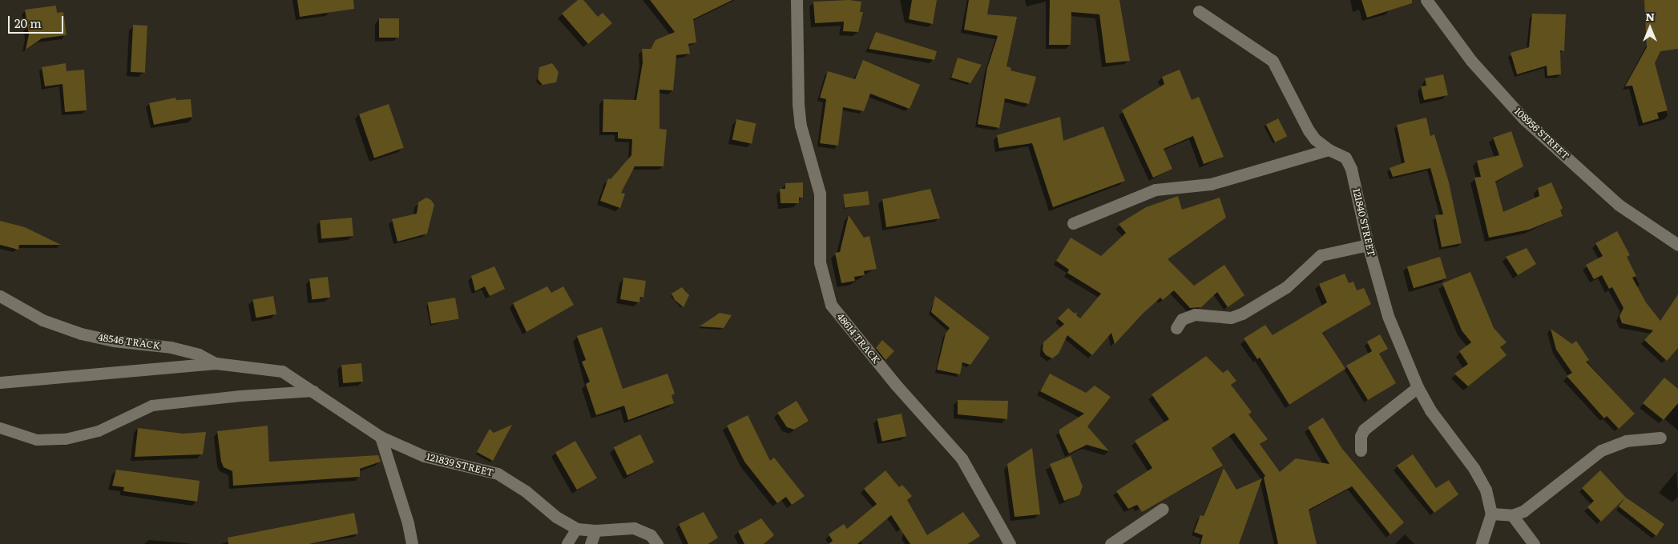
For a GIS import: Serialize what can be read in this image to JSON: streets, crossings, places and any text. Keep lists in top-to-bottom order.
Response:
{
  "streets": {
    "street": [
      "108956 STREET",
      "121840 STREET",
      "48614 TRACK",
      "48546 TRACK",
      "121839 STREET"
    ]
  },
  "crossings": [
    ["48546 TRACK", "121839 STREET"]
  ],
  "scale_bar": "20 m",
  "north": "top"
}
